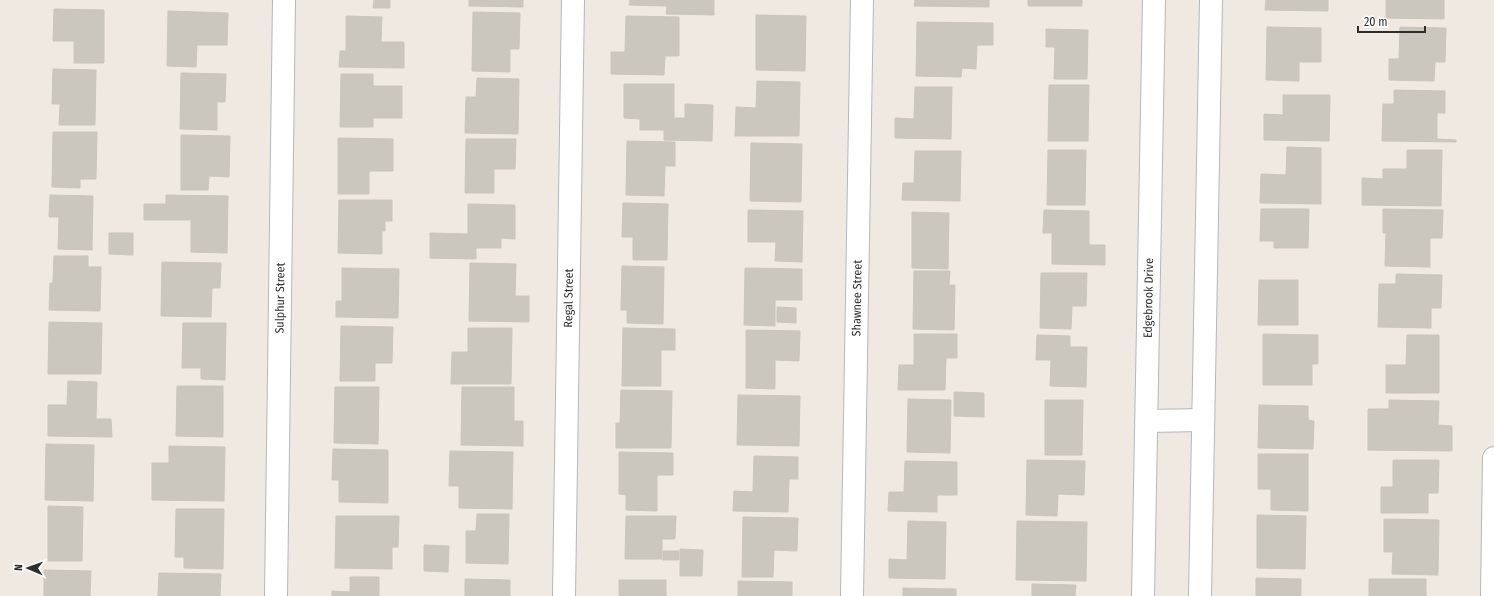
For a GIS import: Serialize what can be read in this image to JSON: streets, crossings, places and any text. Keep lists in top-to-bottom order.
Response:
{
  "streets": {
    "street": [
      "Sulphur Street",
      "Regal Street",
      "Shawnee Street",
      "Edgebrook Drive"
    ]
  },
  "scale_bar": "20 m",
  "north": "left"
}
